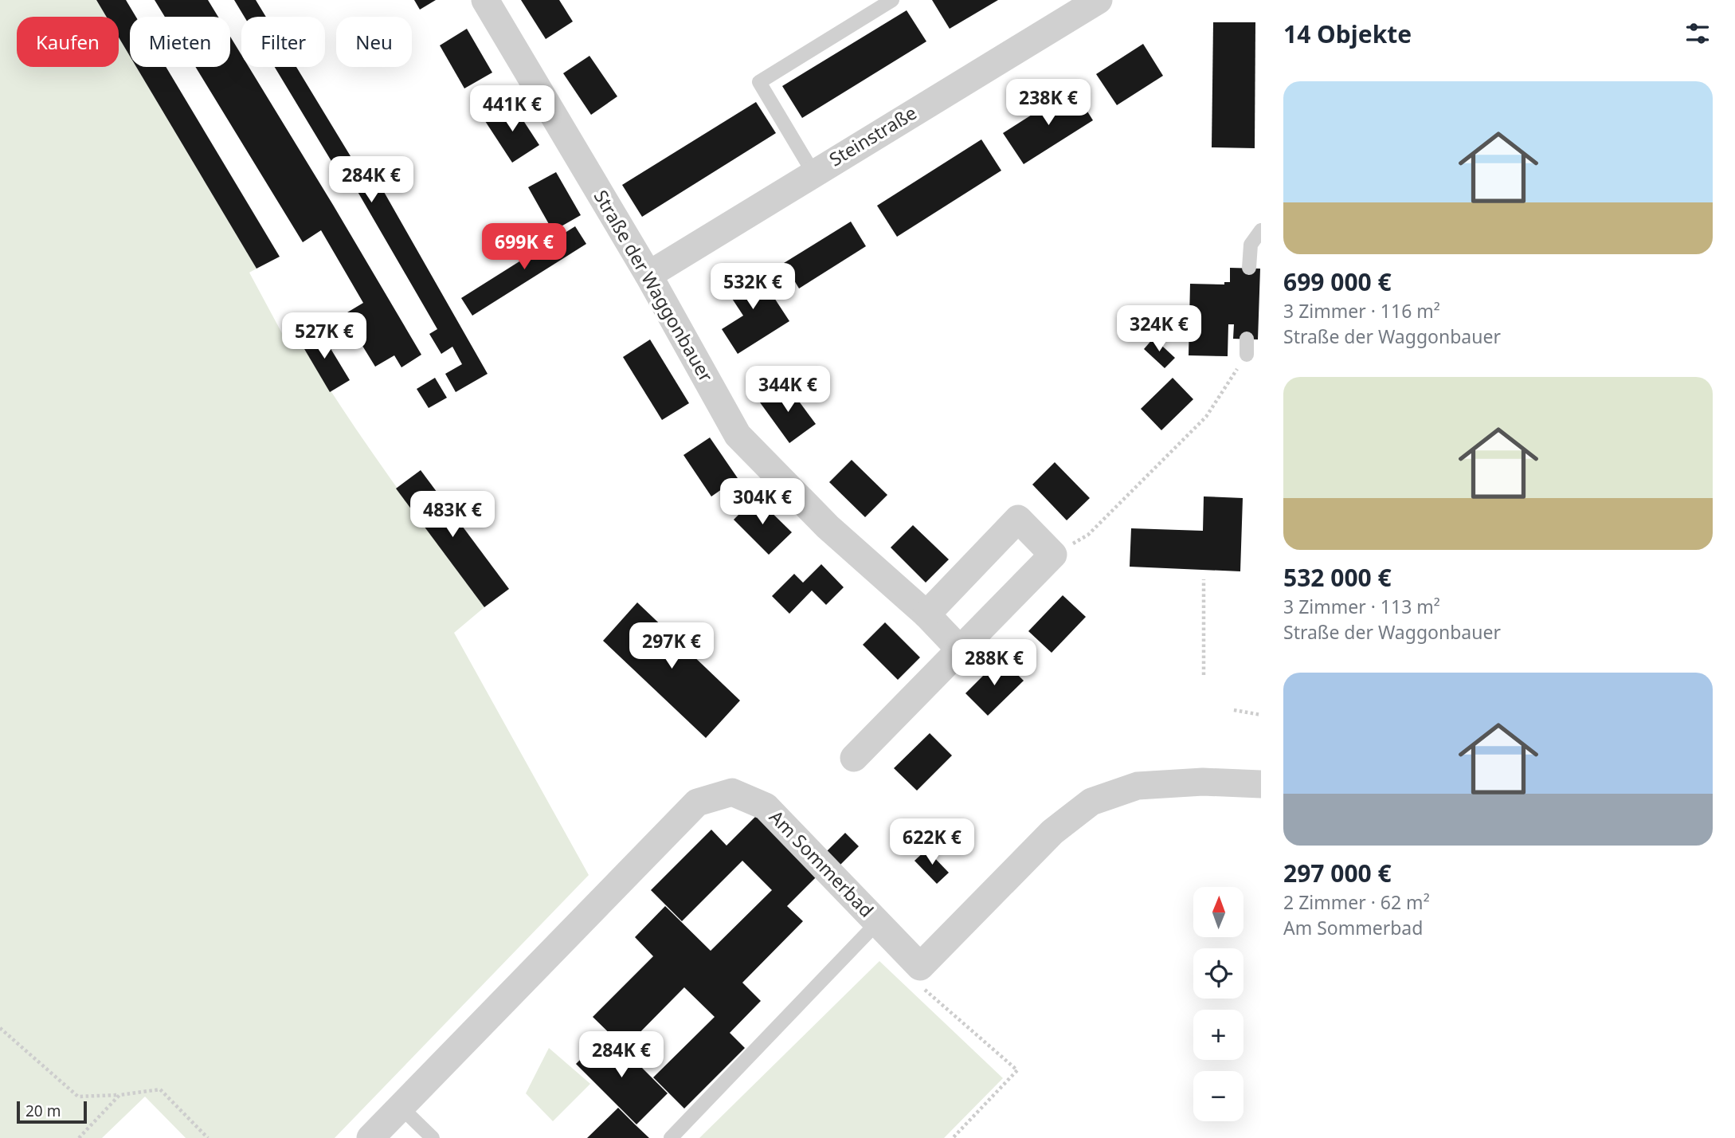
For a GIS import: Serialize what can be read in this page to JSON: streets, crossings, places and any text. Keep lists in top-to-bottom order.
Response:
{
  "streets": {
    "street": ["Steinstraße", "Straße der Waggonbauer", "Am Sommerbad"]
  },
  "crossings": [
    ["Steinstraße", "Straße der Waggonbauer"]
  ],
  "scale_bar": "20 m",
  "north": "top",
  "page": {
    "heading": "14 Objekte",
    "chip": [
      "Kaufen",
      "Mieten",
      "Filter",
      "Neu"
    ],
    "list": [
      {
        "name": "699 000 €",
        "note": "3 Zimmer · 116 m² · Straße der Waggonbauer"
      },
      {
        "name": "532 000 €",
        "note": "3 Zimmer · 113 m² · Straße der Waggonbauer"
      },
      {
        "name": "297 000 €",
        "note": "2 Zimmer · 62 m² · Am Sommerbad"
      }
    ],
    "price": [
      "238K €",
      "441K €",
      "284K €",
      "699K €",
      "532K €",
      "324K €",
      "527K €",
      "344K €",
      "304K €",
      "483K €",
      "297K €",
      "288K €",
      "622K €",
      "284K €"
    ],
    "map_buttons": ["+", "−"],
    "scale": "20 m"
  }
}
